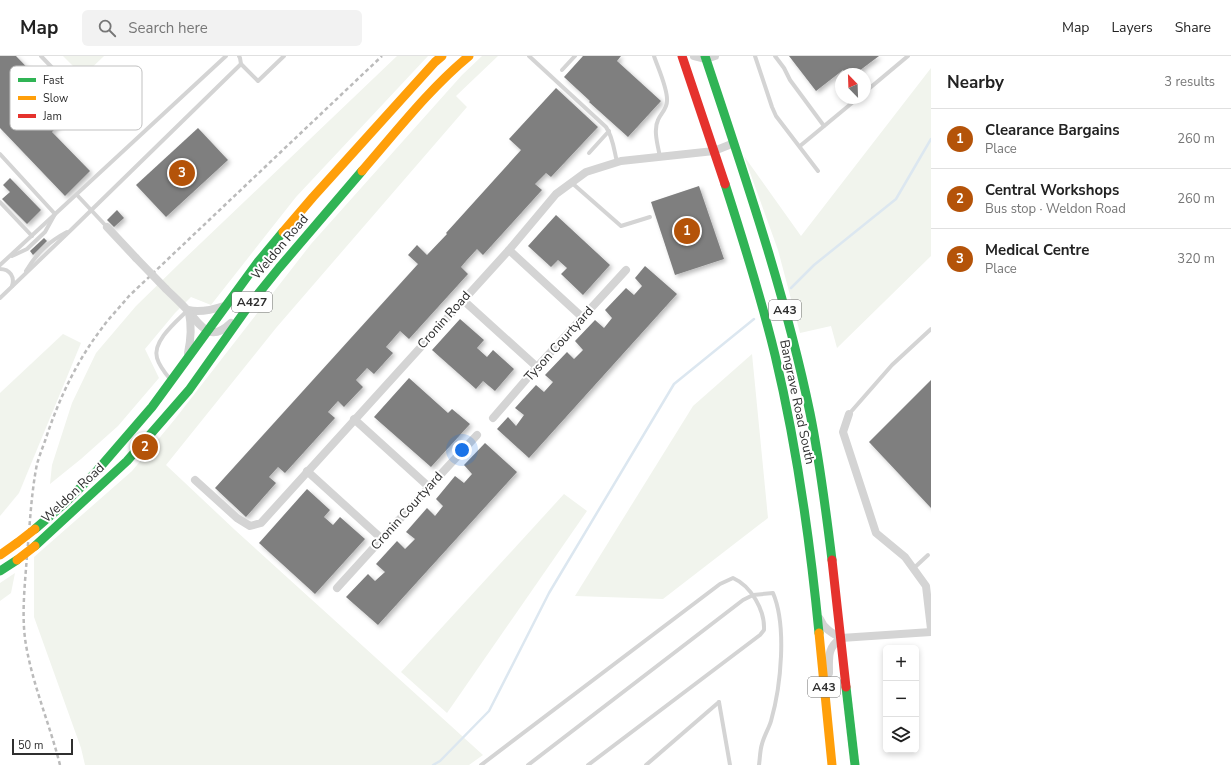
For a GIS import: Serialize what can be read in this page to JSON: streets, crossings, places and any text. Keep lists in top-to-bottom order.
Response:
{
  "streets": {
    "highway": [
      "Weldon Road",
      "A427",
      "A43",
      "Bangrave Road South"
    ],
    "street": ["Cronin Road", "Tyson Courtyard", "Cronin Courtyard"]
  },
  "crossings": [
    ["Cronin Road", "Bangrave Road South"]
  ],
  "legend": ["Fast", "Slow", "Jam"],
  "scale_bar": "50 m",
  "north": "top left",
  "page": {
    "header": "Map",
    "search": "Search here",
    "nav": ["Map", "Layers", "Share"],
    "heading": ["Nearby", "3 results"],
    "list": [
      {
        "mark": "1",
        "name": "Clearance Bargains",
        "note": "Place",
        "value": "260 m"
      },
      {
        "mark": "2",
        "name": "Central Workshops",
        "note": "Bus stop · Weldon Road",
        "value": "260 m"
      },
      {
        "mark": "3",
        "name": "Medical Centre",
        "note": "Place",
        "value": "320 m"
      }
    ],
    "pins": ["3", "1", "2"],
    "map_buttons": ["+", "−"],
    "scale": "50 m"
  }
}
